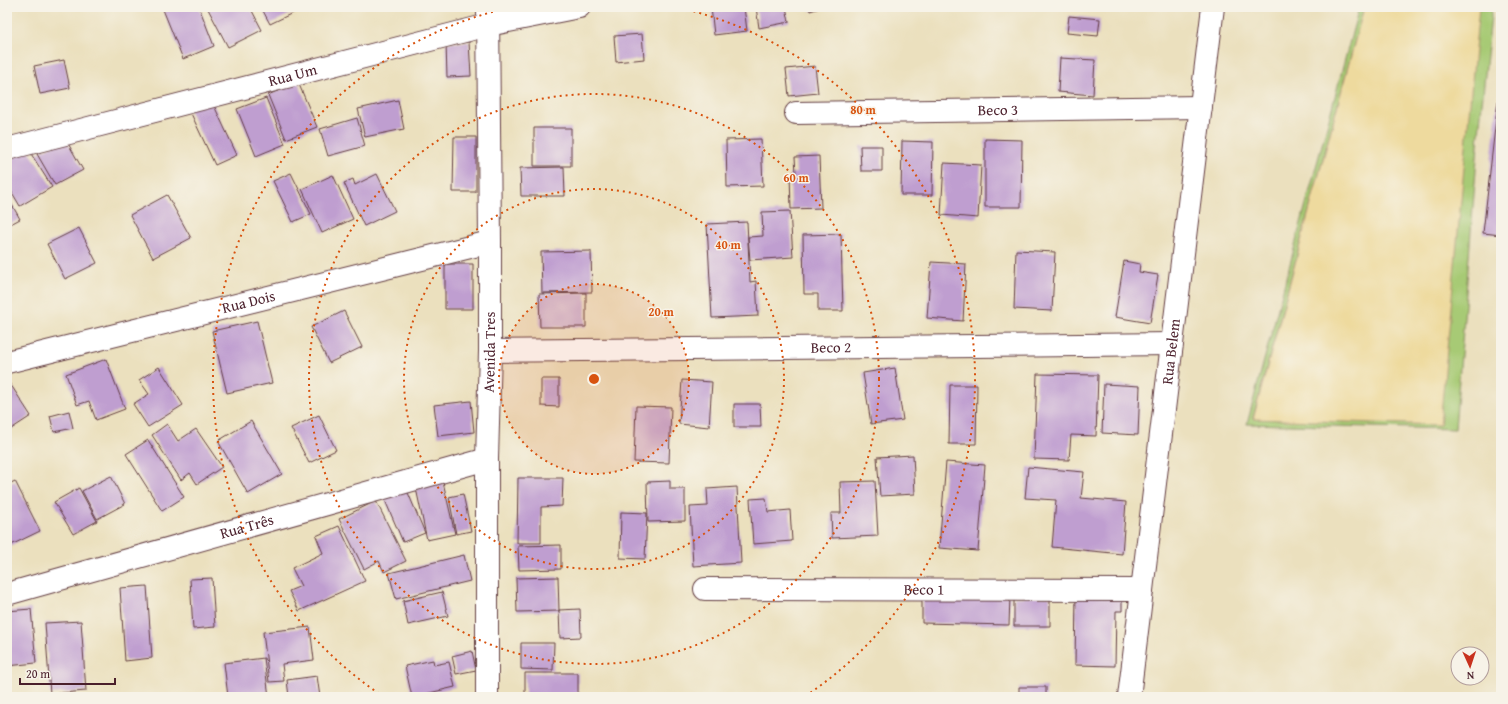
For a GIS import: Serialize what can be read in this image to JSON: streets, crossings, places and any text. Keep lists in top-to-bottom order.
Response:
{
  "streets": {
    "street": [
      "Rua Um",
      "Beco 3",
      "Rua Dois",
      "Beco 2",
      "Avenida Tres",
      "Rua Belem",
      "Rua Três",
      "Beco 1"
    ]
  },
  "crossings": [
    ["Rua Um", "Avenida Tres"],
    ["Beco 3", "Rua Belem"],
    ["Rua Dois", "Avenida Tres"],
    ["Beco 2", "Avenida Tres"],
    ["Beco 2", "Rua Belem"],
    ["Avenida Tres", "Rua Três"],
    ["Rua Belem", "Beco 1"]
  ],
  "scale_bar": "20 m",
  "north": "bottom",
  "rings": [
    "80 m",
    "60 m",
    "40 m",
    "20 m"
  ]
}
